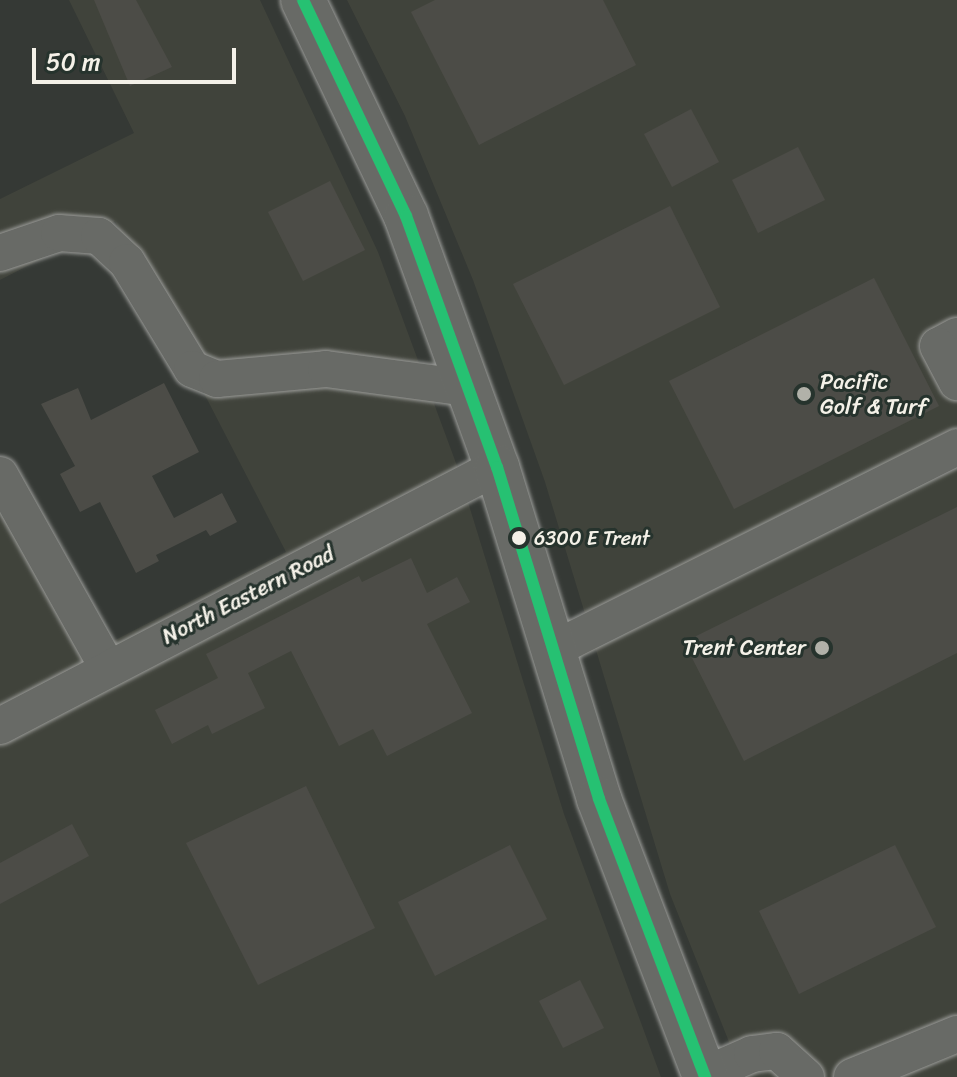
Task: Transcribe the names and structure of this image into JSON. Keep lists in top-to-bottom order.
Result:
{
  "streets": {
    "lane": ["North Eastern Road"]
  },
  "places": ["Pacific Golf & Turf", "6300 E Trent", "Trent Center"],
  "scale_bar": "50 m"
}
